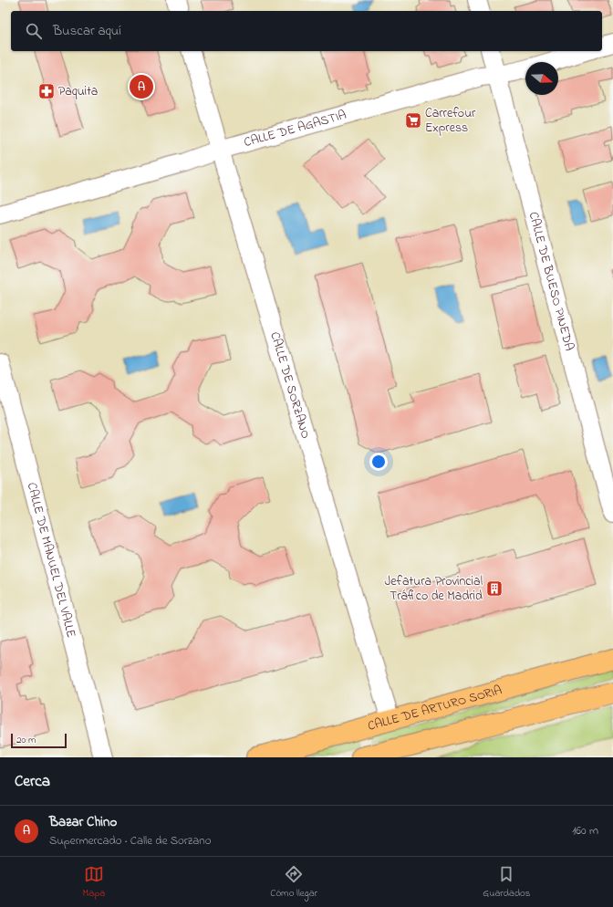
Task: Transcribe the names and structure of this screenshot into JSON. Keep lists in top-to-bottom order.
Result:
{
  "streets": {
    "main road": ["CALLE DE ARTURO SORIA"],
    "street": [
      "CALLE DE AGASTIA",
      "CALLE DE BUESO PINEDA",
      "CALLE DE SORZANO",
      "CALLE DE MANUEL DEL VALLE"
    ]
  },
  "crossings": [
    ["CALLE DE AGASTIA", "CALLE DE BUESO PINEDA"],
    ["CALLE DE AGASTIA", "CALLE DE SORZANO"],
    ["CALLE DE SORZANO", "CALLE DE ARTURO SORIA"]
  ],
  "places": {
    "pharmacy": ["Paquita"],
    "supermarket": ["Carrefour Express"],
    "building": ["Jefatura Provincial Tráfico de Madrid"]
  },
  "scale_bar": "20 m",
  "north": "right",
  "page": {
    "search": "Buscar aquí",
    "pins": "A",
    "scale": "20 m",
    "heading": "Cerca",
    "list": [
      {
        "mark": "A",
        "name": "Bazar Chino",
        "note": "Supermercado · Calle de Sorzano",
        "value": "160 m"
      }
    ],
    "nav": ["Mapa", "Cómo llegar", "Guardados"]
  }
}
